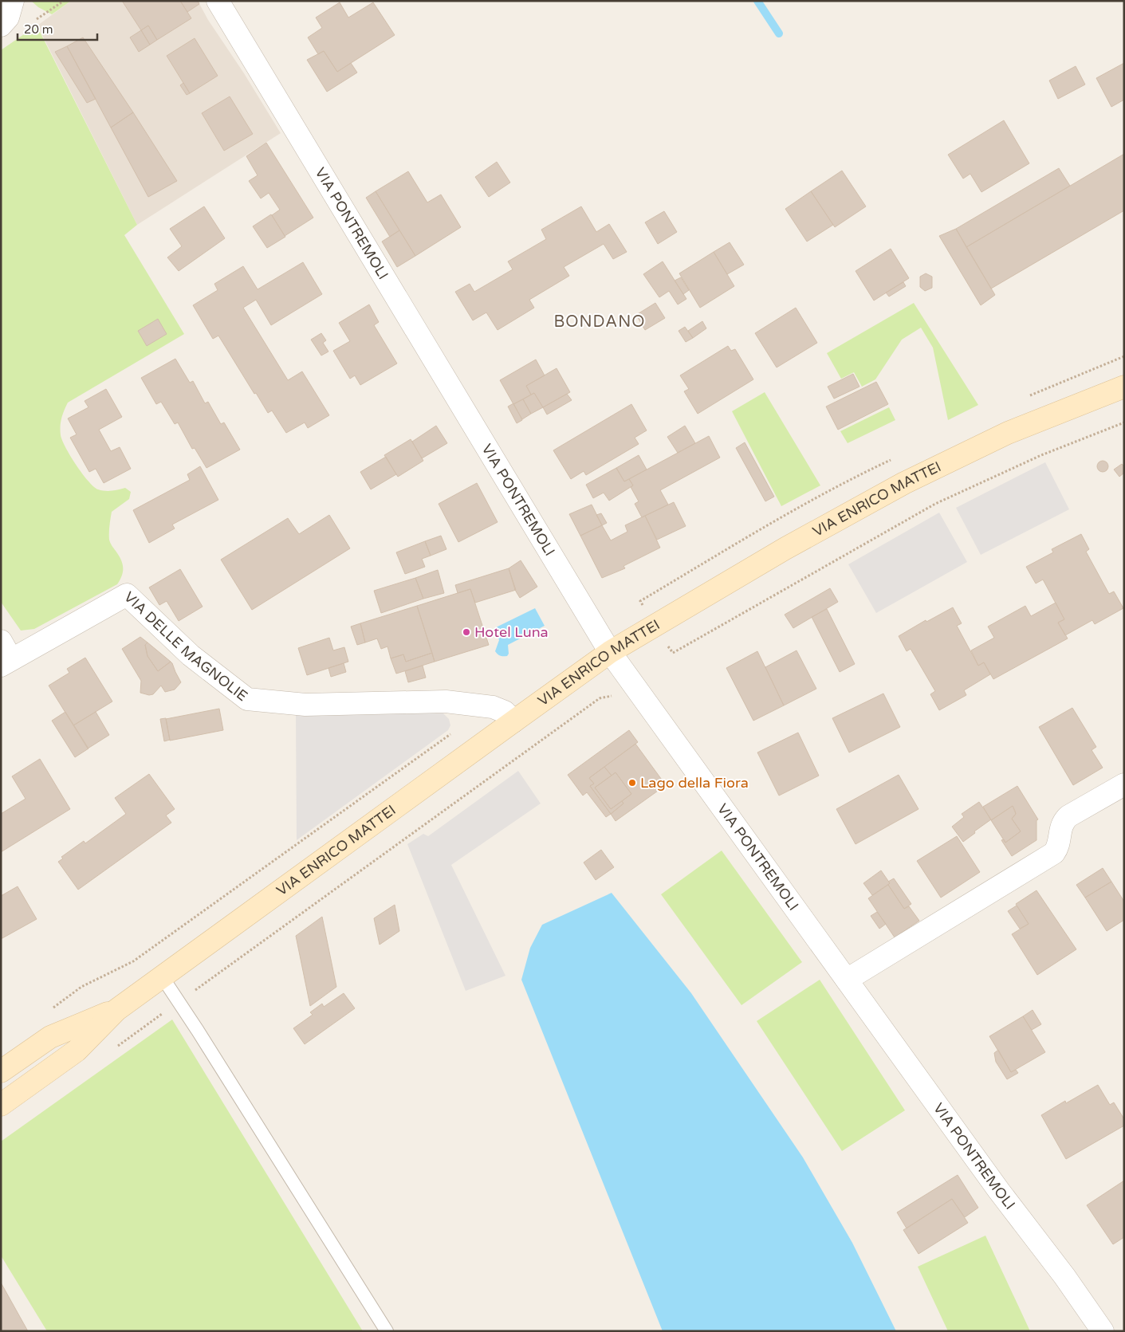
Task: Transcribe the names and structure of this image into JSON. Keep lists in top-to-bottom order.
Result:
{
  "streets": {
    "main road": ["VIA ENRICO MATTEI"],
    "street": ["VIA PONTREMOLI", "VIA DELLE MAGNOLIE"]
  },
  "crossings": [
    ["VIA PONTREMOLI", "VIA ENRICO MATTEI"],
    ["VIA ENRICO MATTEI", "VIA DELLE MAGNOLIE"]
  ],
  "districts": ["BONDANO"],
  "places": ["Hotel Luna", "Lago della Fiora"],
  "scale_bar": "20 m"
}
